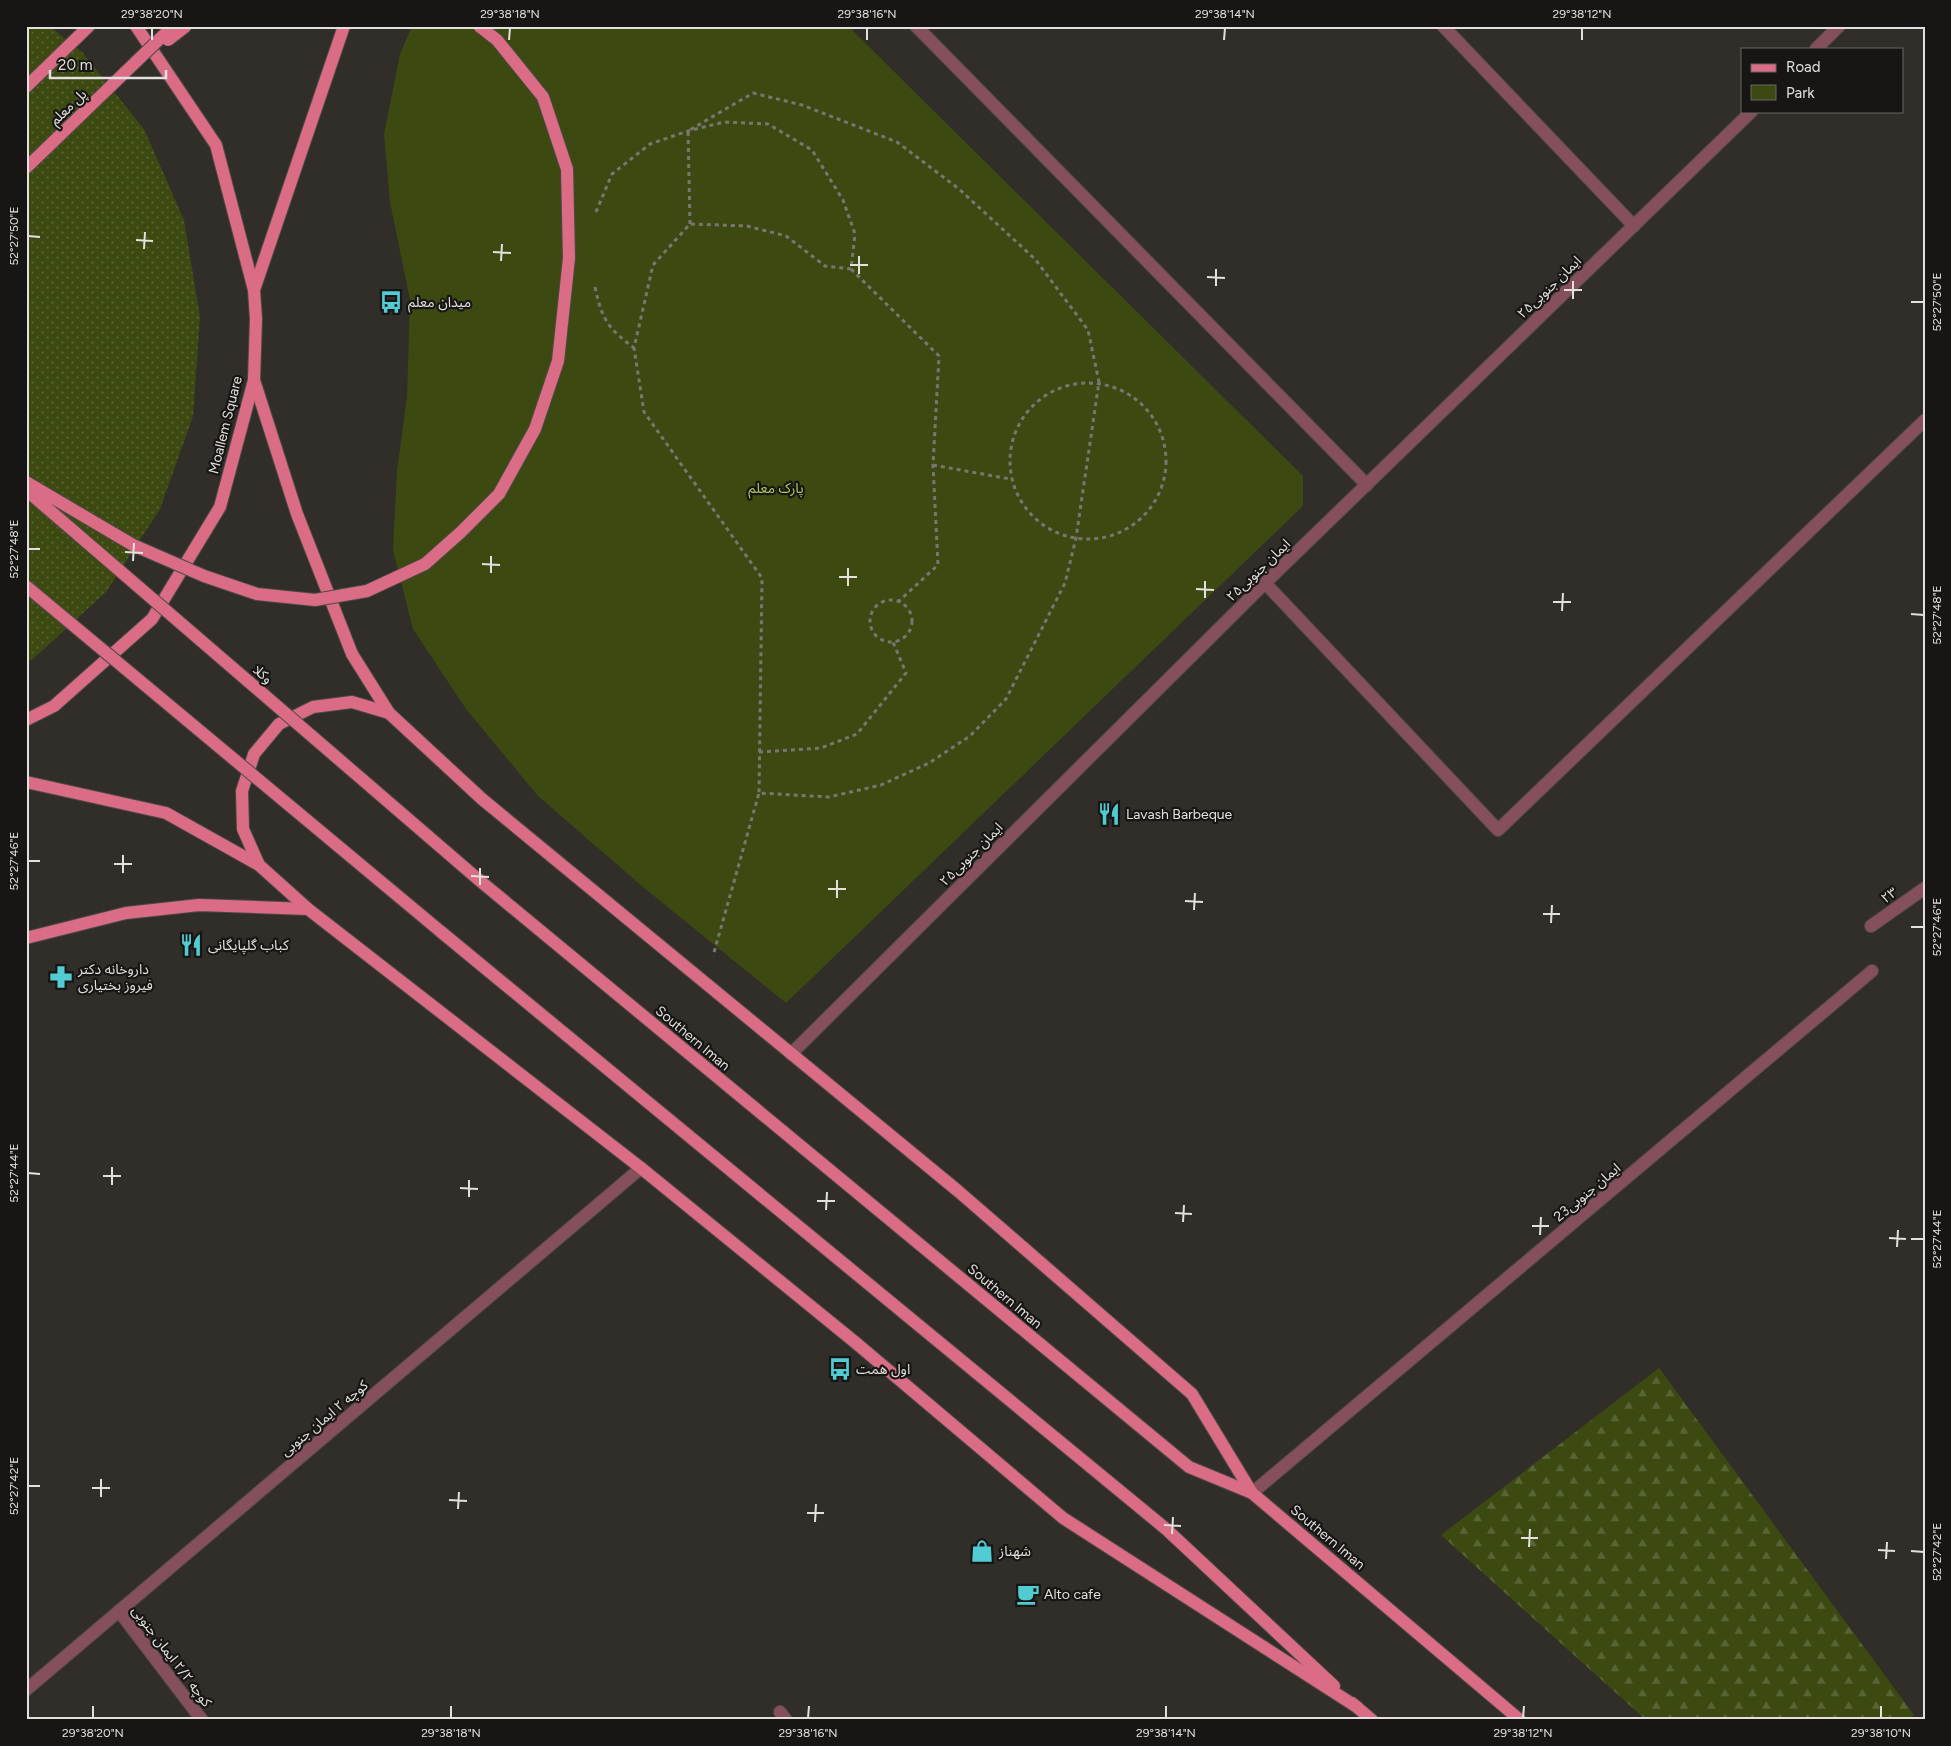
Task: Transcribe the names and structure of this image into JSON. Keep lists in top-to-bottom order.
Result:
{
  "streets": {
    "main road": [
      "پل معلم",
      "Moallem Square",
      "وکلا",
      "Southern Iman"
    ],
    "street": [
      "ایمان جنوبی۲۵",
      "۲۳",
      "23ایمان جنوبی",
      "کوچه ۲ ایمان جنوبی",
      "کوچه ۲/۲ ایمان جنوبی"
    ]
  },
  "crossings": [
    ["وکلا", "Southern Iman"],
    ["Southern Iman", "23ایمان جنوبی"],
    ["کوچه ۲ ایمان جنوبی", "کوچه ۲/۲ ایمان جنوبی"]
  ],
  "parks": ["پارک معلم"],
  "places": {
    "bus stop": ["میدان معلم", "اول همت"],
    "restaurant": ["Lavash Barbeque", "کباب گلپایگانی"],
    "pharmacy": ["داروخانه دکتر فیروز بختیاری"],
    "shop": ["شهناز"],
    "cafe": ["Alto cafe"]
  },
  "legend": ["Road", "Park"],
  "scale_bar": "20 m",
  "coordinates": [
    "29°38'20\"N",
    "29°38'18\"N",
    "29°38'16\"N",
    "29°38'14\"N",
    "29°38'12\"N",
    "52°27'50\"E",
    "52°27'48\"E",
    "52°27'46\"E",
    "52°27'44\"E",
    "52°27'42\"E",
    "29°38'10\"N"
  ]
}
